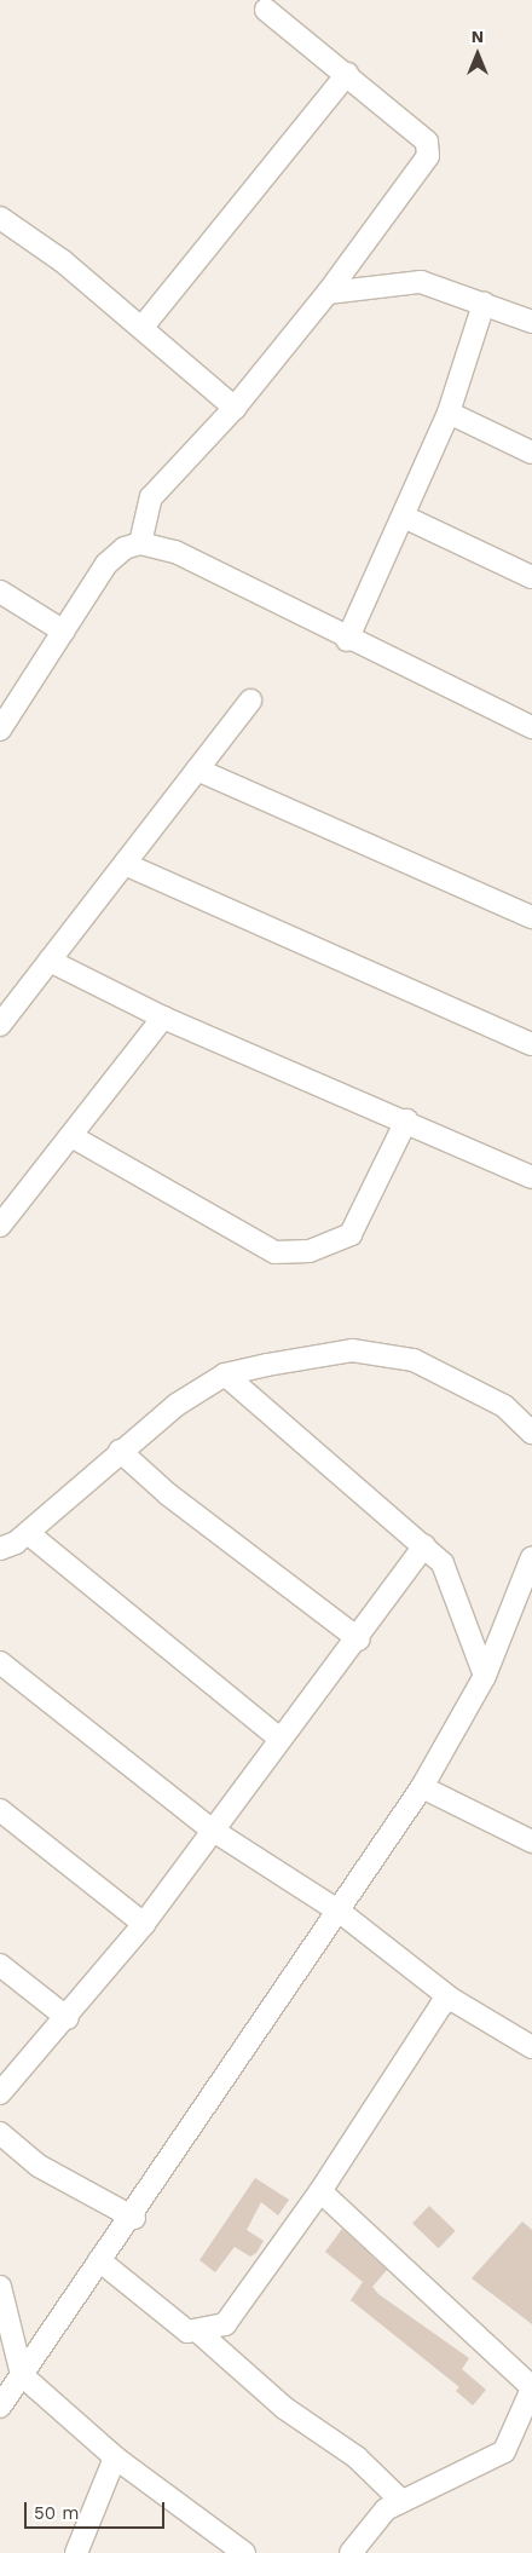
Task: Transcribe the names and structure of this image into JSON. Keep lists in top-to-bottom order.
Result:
{
  "scale_bar": "50 m",
  "north": "top"
}
